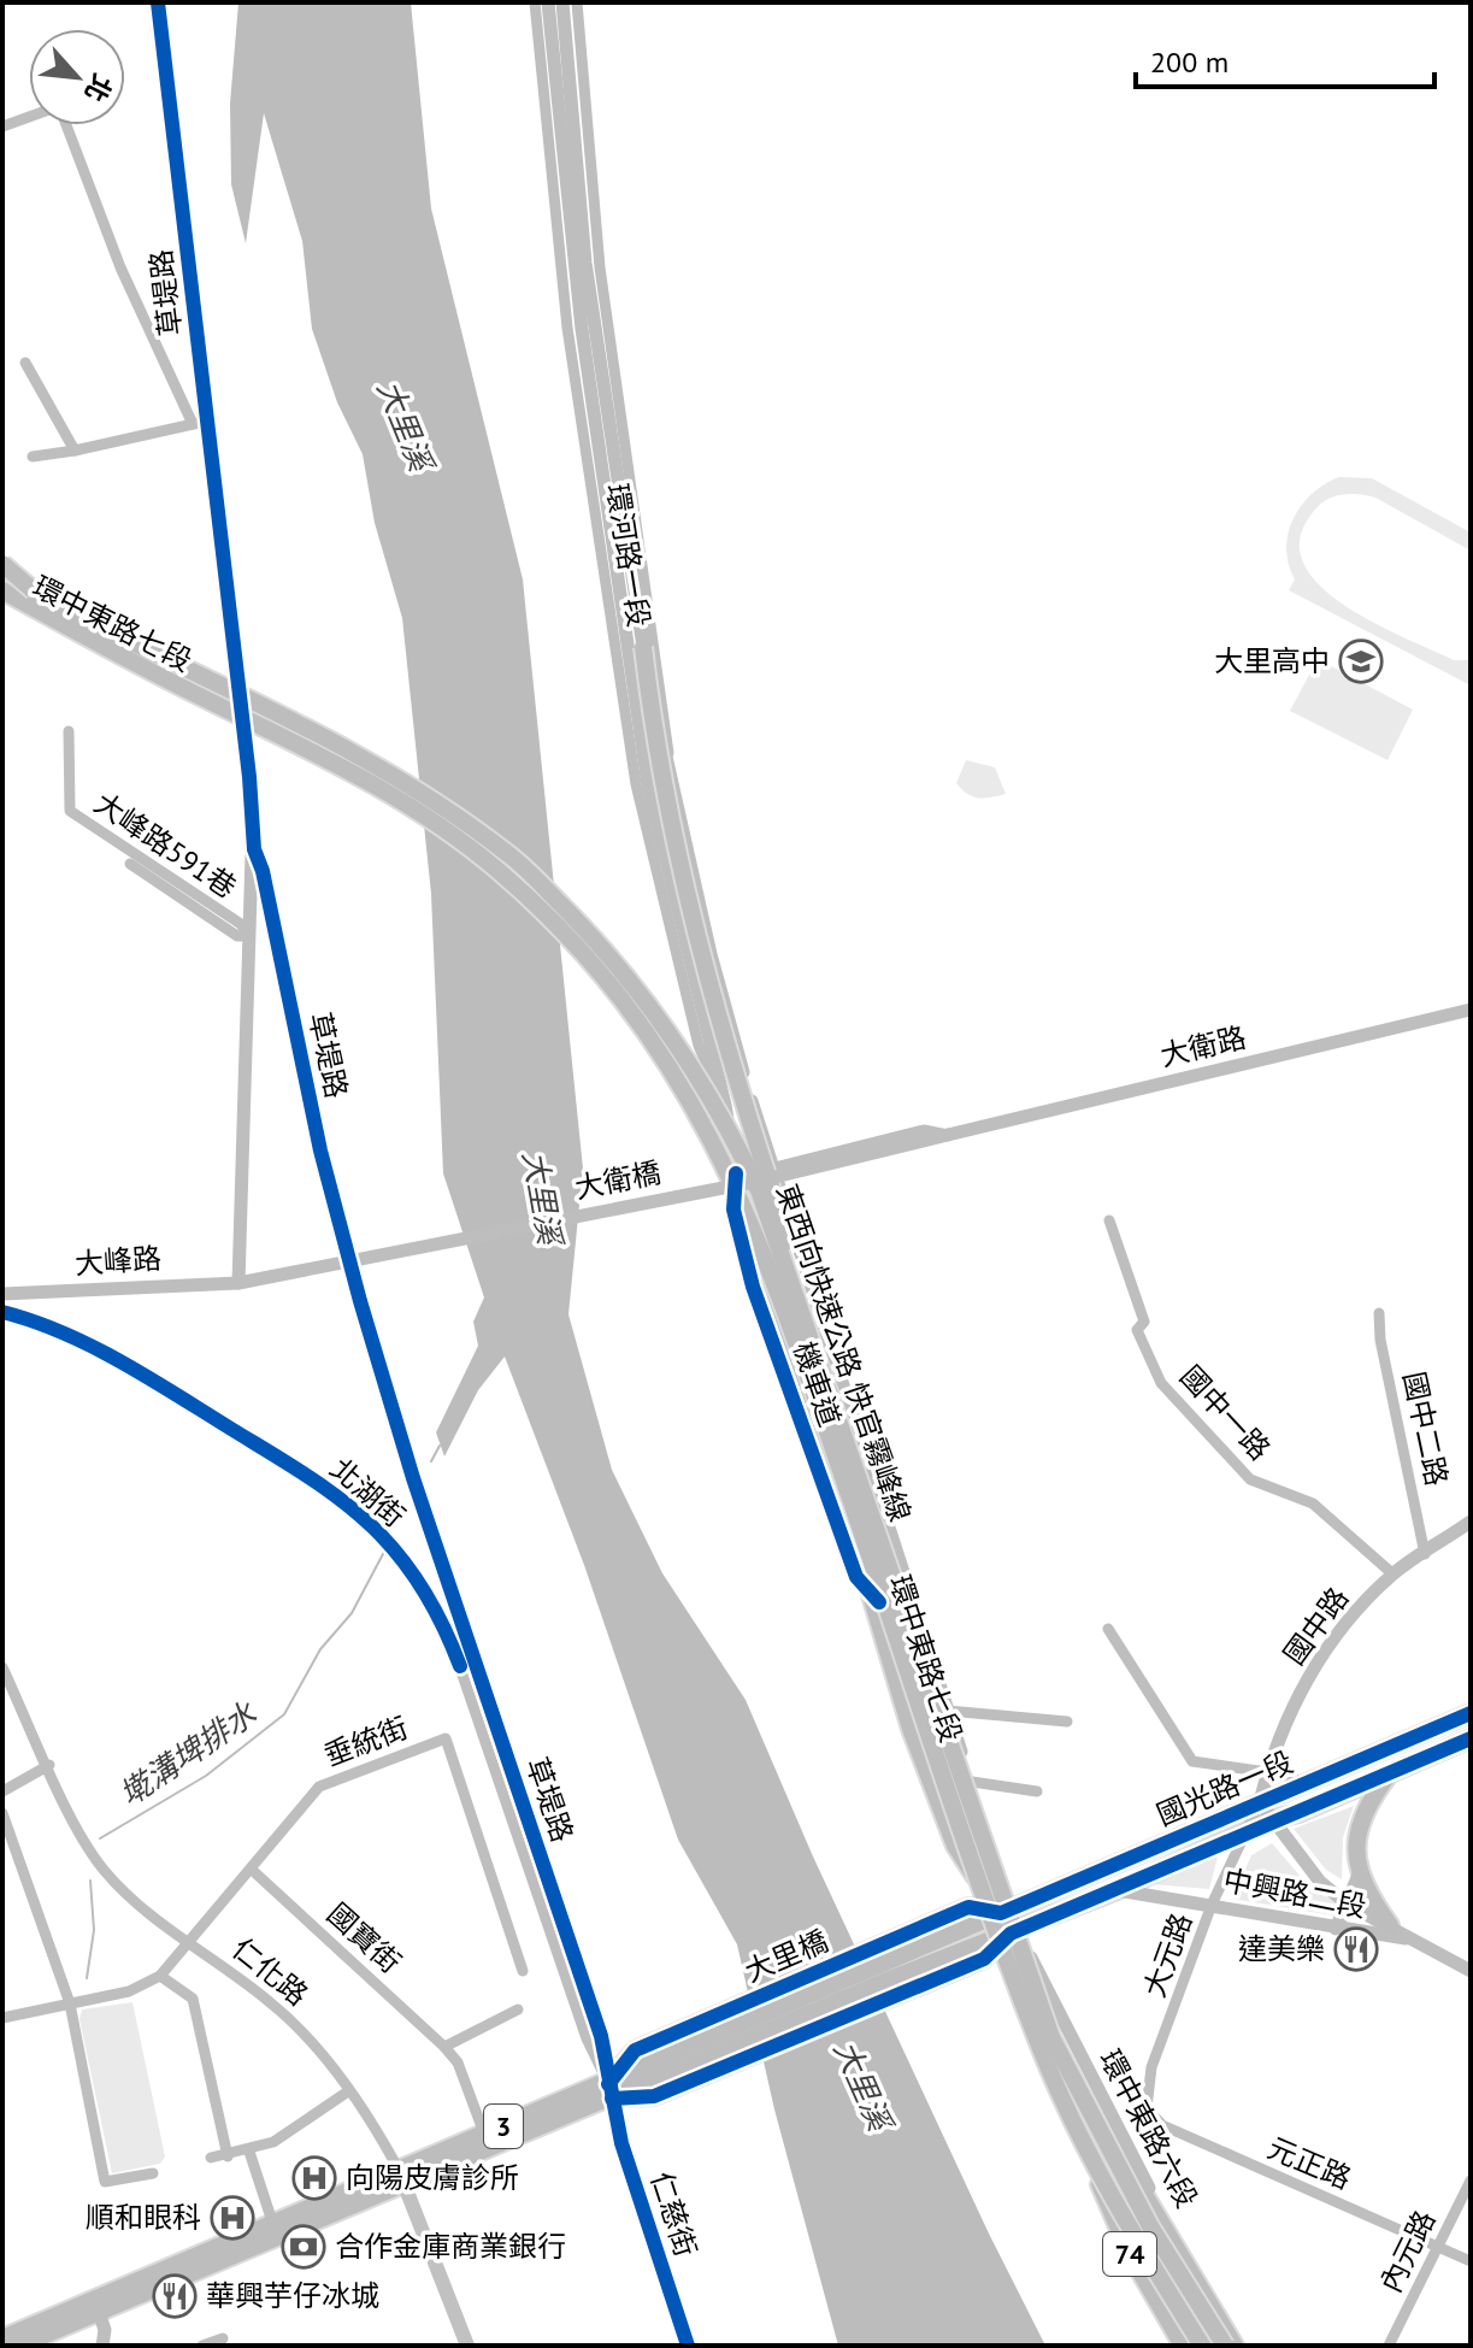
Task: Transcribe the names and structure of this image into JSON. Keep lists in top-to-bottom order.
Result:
{
  "streets": {
    "main road": [
      "東西向快速公路 快官霧峰線",
      "國光路一段",
      "大里橋",
      "仁化路",
      "3",
      "74"
    ],
    "street": [
      "草堤路",
      "環河路一段",
      "環中東路七段",
      "大峰路591巷",
      "大衛路",
      "大衛橋",
      "大峰路",
      "國中一路",
      "國中二路",
      "北湖街",
      "國中路",
      "垂統街",
      "中興路二段",
      "國寶街",
      "大元路",
      "環中東路六段",
      "元正路",
      "仁慈街",
      "內元路"
    ],
    "cycle path": ["機車道"]
  },
  "crossings": [
    ["草堤路", "環中東路七段"],
    ["草堤路", "大峰路591巷"],
    ["草堤路", "大衛橋"],
    ["草堤路", "大峰路"],
    ["草堤路", "北湖街"],
    ["草堤路", "國光路一段"],
    ["草堤路", "大里橋"],
    ["草堤路", "3"],
    ["草堤路", "仁慈街"],
    ["環河路一段", "環中東路七段"],
    ["環中東路七段", "國光路一段"],
    ["環中東路七段", "大里橋"],
    ["環中東路七段", "環中東路六段"],
    ["大衛路", "大衛橋"],
    ["大衛橋", "大峰路"],
    ["東西向快速公路 快官霧峰線", "74"],
    ["國中一路", "國中路"],
    ["國中二路", "國中路"],
    ["北湖街", "國光路一段"],
    ["北湖街", "大里橋"],
    ["北湖街", "3"],
    ["北湖街", "仁慈街"],
    ["國中路", "國光路一段"],
    ["國中路", "中興路二段"],
    ["國中路", "大元路"],
    ["垂統街", "國寶街"],
    ["垂統街", "仁化路"],
    ["國光路一段", "中興路二段"],
    ["國光路一段", "大元路"],
    ["國光路一段", "大里橋"],
    ["國光路一段", "3"],
    ["國光路一段", "環中東路六段"],
    ["國光路一段", "仁慈街"],
    ["中興路二段", "大元路"],
    ["國寶街", "3"],
    ["大元路", "元正路"],
    ["大里橋", "3"],
    ["大里橋", "仁慈街"],
    ["仁化路", "3"],
    ["3", "仁慈街"],
    ["元正路", "內元路"]
  ],
  "water": ["大里溪", "墘溝埤排水"],
  "places": {
    "school or university": ["大里高中"],
    "restaurant": ["達美樂", "華興芋仔冰城"],
    "hospital": ["向陽皮膚診所", "順和眼科"],
    "bank": ["合作金庫商業銀行"]
  },
  "scale_bar": "200 m",
  "north": "bottom right"
}
